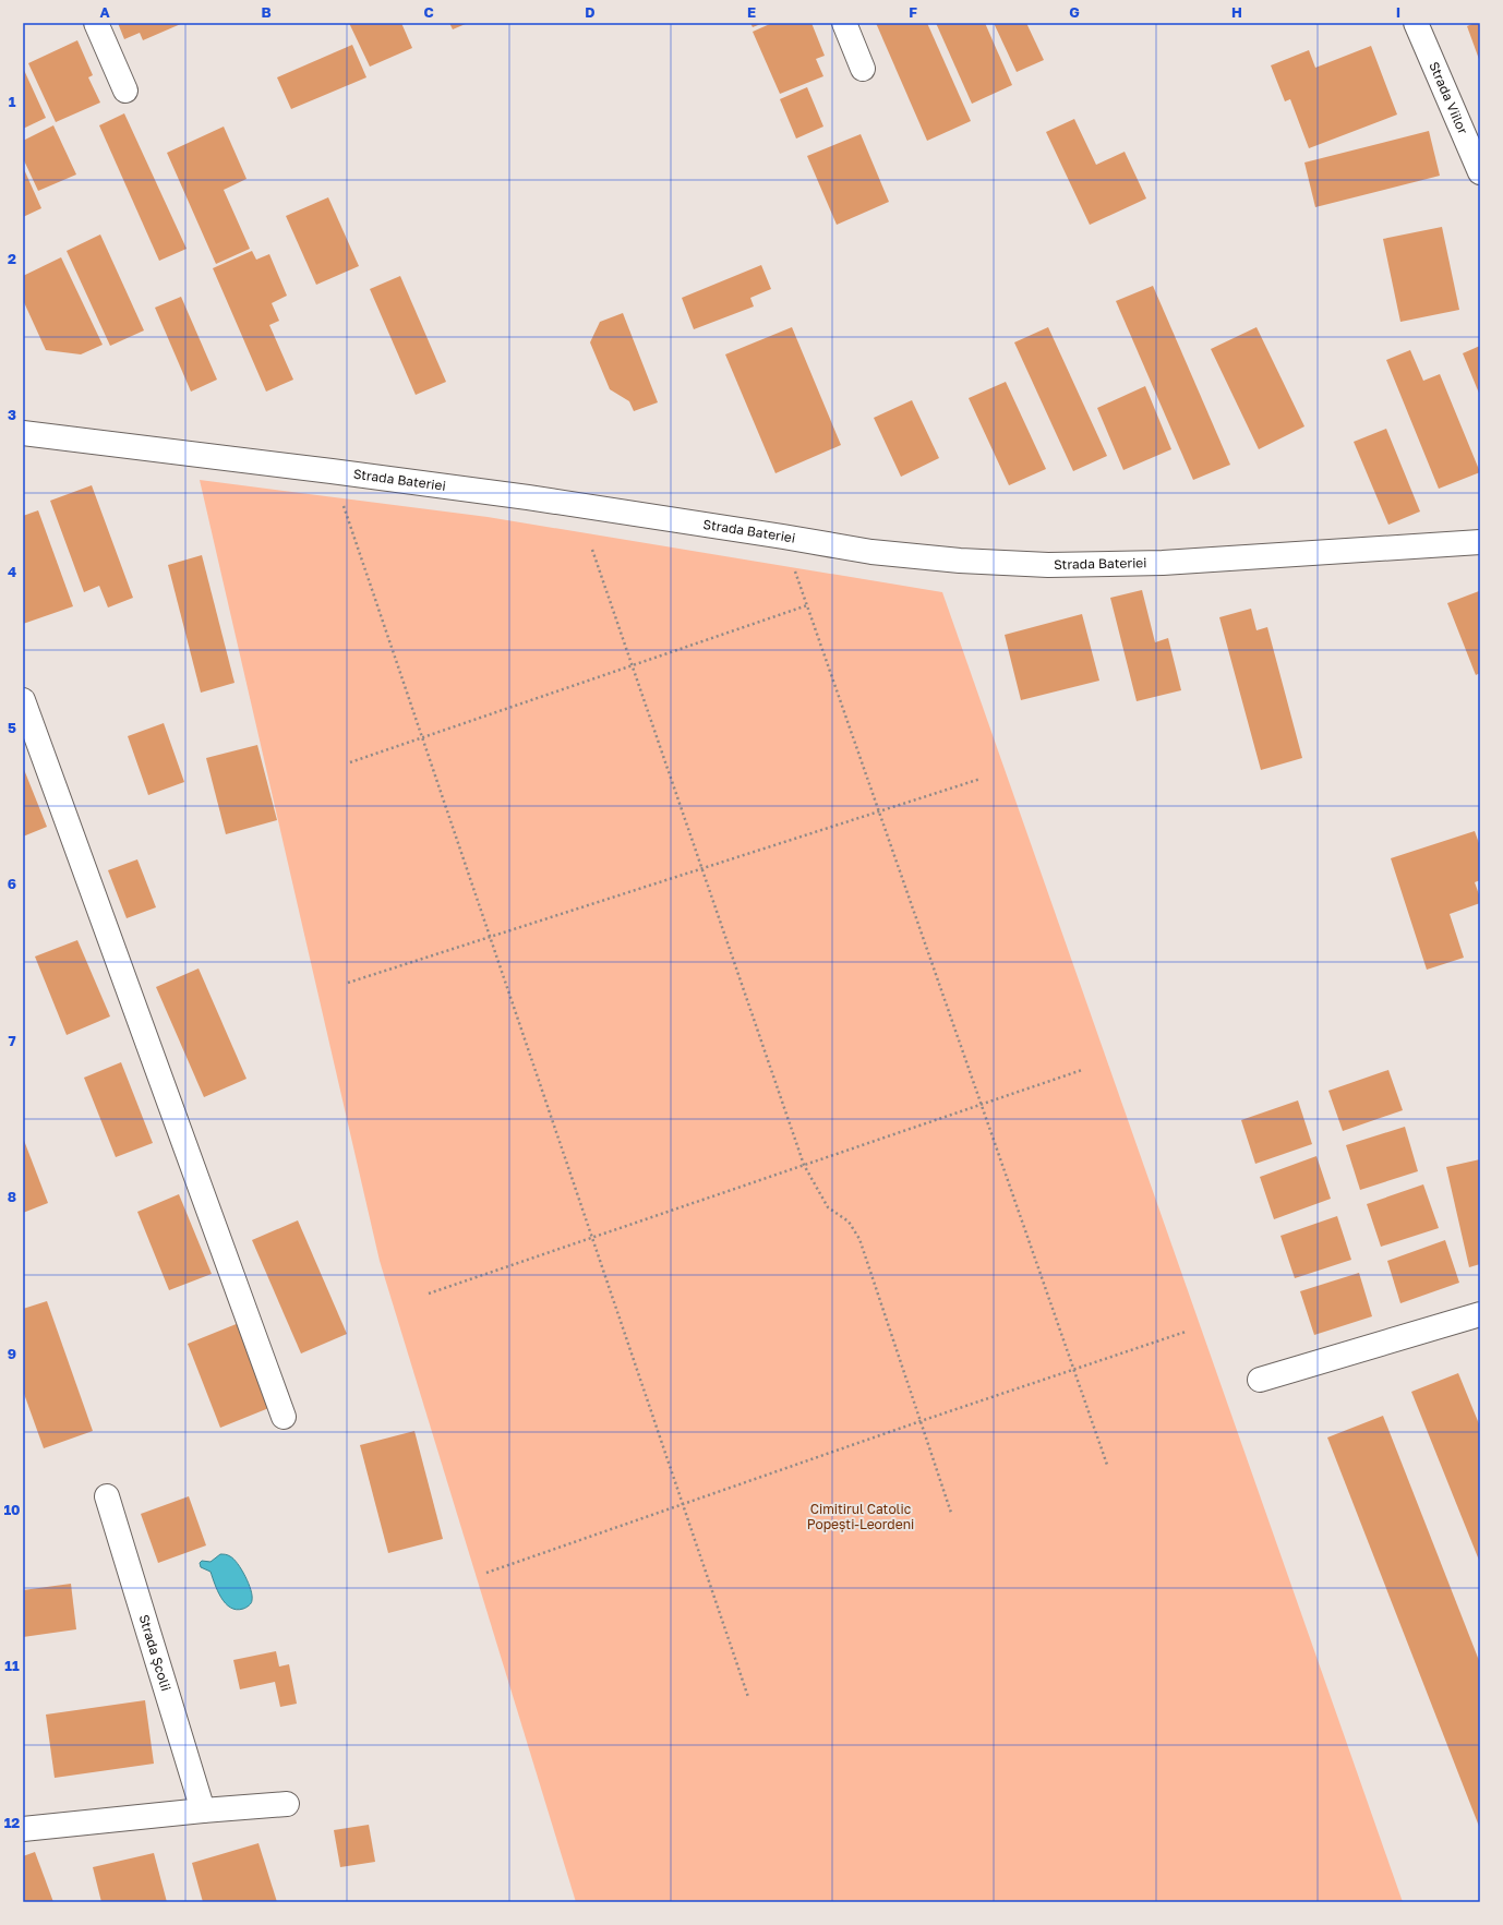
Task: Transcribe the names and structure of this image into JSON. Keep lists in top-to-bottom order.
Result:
{
  "streets": {
    "street": ["Strada Viilor", "Strada Bateriei", "Strada Școlii"]
  },
  "parks": ["Cimitirul Catolic Popești-Leordeni"],
  "grid": {
    "columns": [
      "A",
      "B",
      "C",
      "D",
      "E",
      "F",
      "G",
      "H",
      "I"
    ],
    "rows": [
      "1",
      "2",
      "3",
      "4",
      "5",
      "6",
      "7",
      "8",
      "9",
      "10",
      "11",
      "12"
    ]
  }
}
